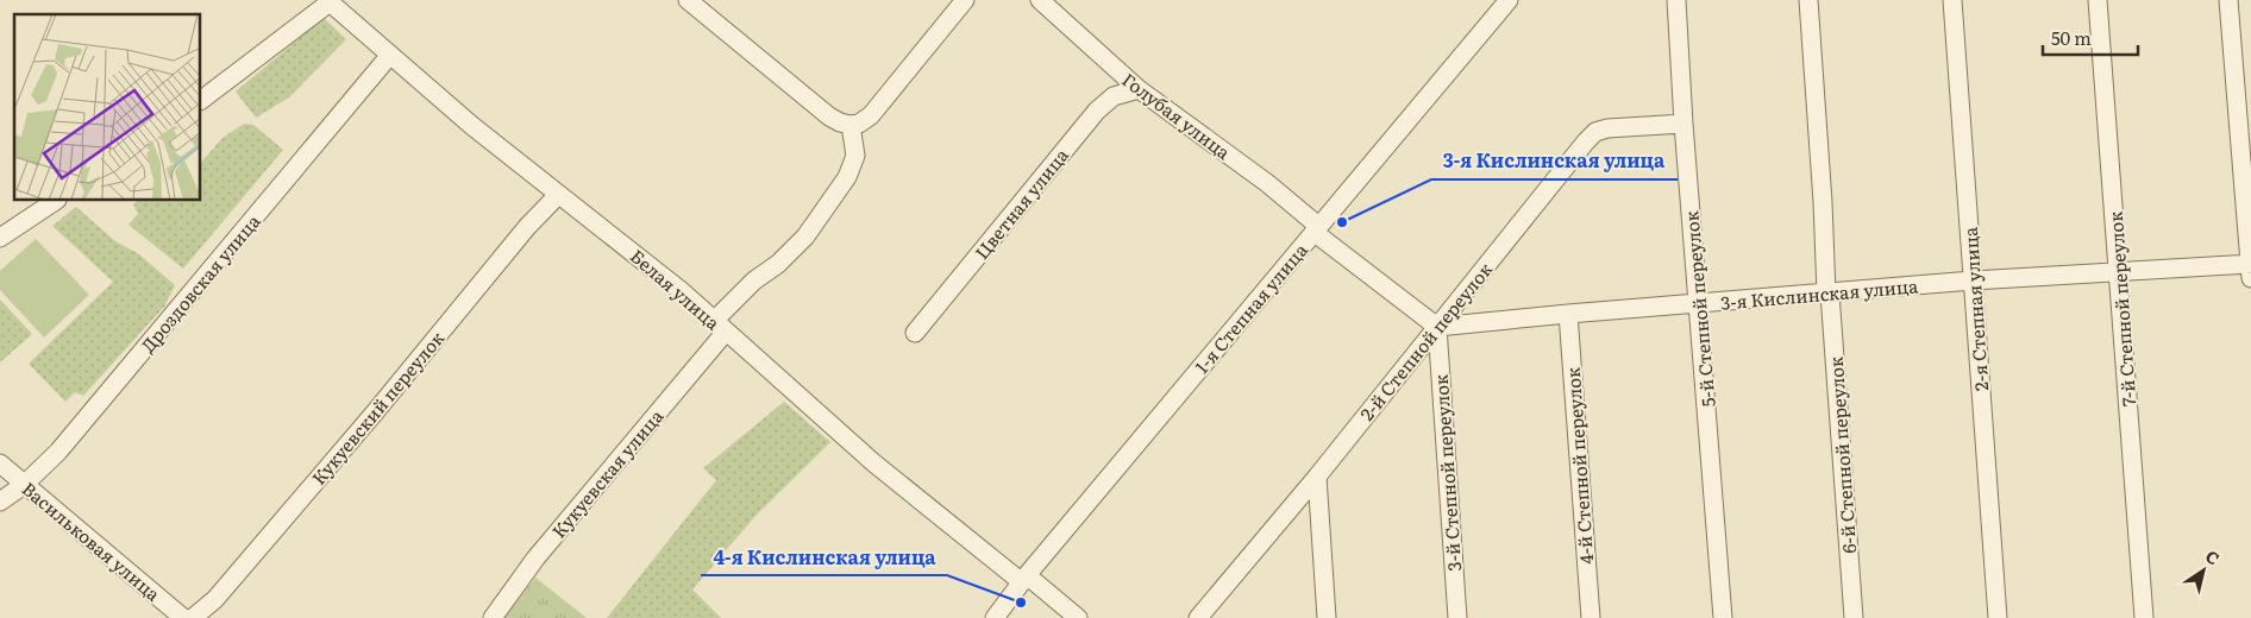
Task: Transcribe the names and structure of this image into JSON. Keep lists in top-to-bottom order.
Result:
{
  "streets": {
    "street": [
      "Голубая улица",
      "Цветная улица",
      "Дроздовская улица",
      "Белая улица",
      "3-я Кислинская улица",
      "1-я Степная улица",
      "5-й Степной переулок",
      "2-я Степная улица",
      "7-й Степной переулок",
      "2-й Степной переулок",
      "Кукуевский переулок",
      "6-й Степной переулок",
      "4-й Степной переулок",
      "Кукуевская улица",
      "3-й Степной переулок",
      "Васильковая улица"
    ]
  },
  "crossings": [
    ["Голубая улица", "Цветная улица"],
    ["Голубая улица", "1-я Степная улица"],
    ["Дроздовская улица", "Белая улица"],
    ["Дроздовская улица", "Васильковая улица"],
    ["Белая улица", "1-я Степная улица"],
    ["Белая улица", "Кукуевский переулок"],
    ["Белая улица", "Кукуевская улица"],
    ["3-я Кислинская улица", "5-й Степной переулок"],
    ["3-я Кислинская улица", "2-я Степная улица"],
    ["3-я Кислинская улица", "7-й Степной переулок"],
    ["3-я Кислинская улица", "2-й Степной переулок"],
    ["3-я Кислинская улица", "6-й Степной переулок"],
    ["3-я Кислинская улица", "4-й Степной переулок"],
    ["3-я Кислинская улица", "3-й Степной переулок"],
    ["5-й Степной переулок", "2-й Степной переулок"],
    ["2-й Степной переулок", "3-й Степной переулок"]
  ],
  "places": ["3-я Кислинская улица", "4-я Кислинская улица"],
  "scale_bar": "50 m",
  "north": "top right"
}
